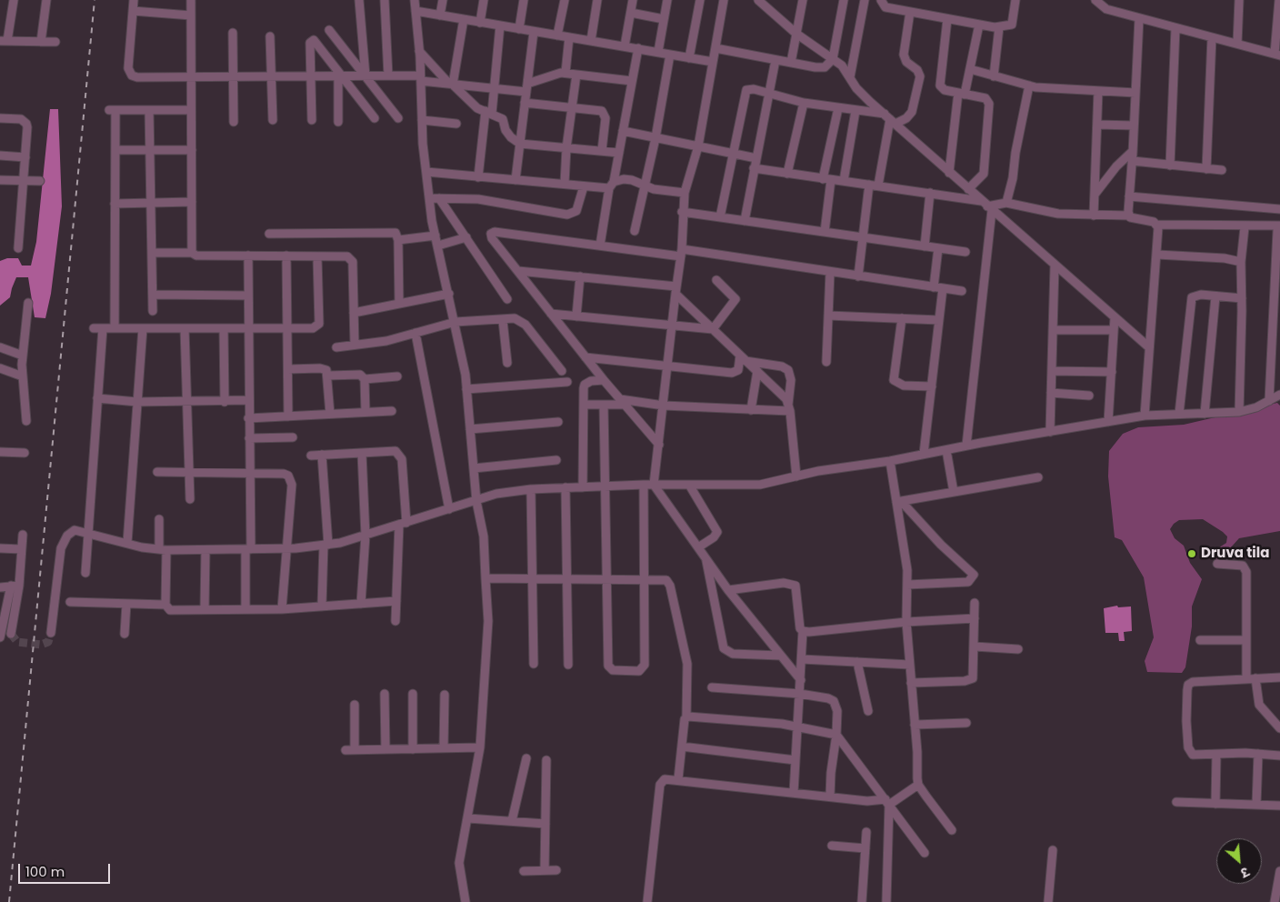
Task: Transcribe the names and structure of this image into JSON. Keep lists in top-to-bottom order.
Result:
{
  "places": ["Druva tila"],
  "scale_bar": "100 m",
  "north": "bottom right"
}
